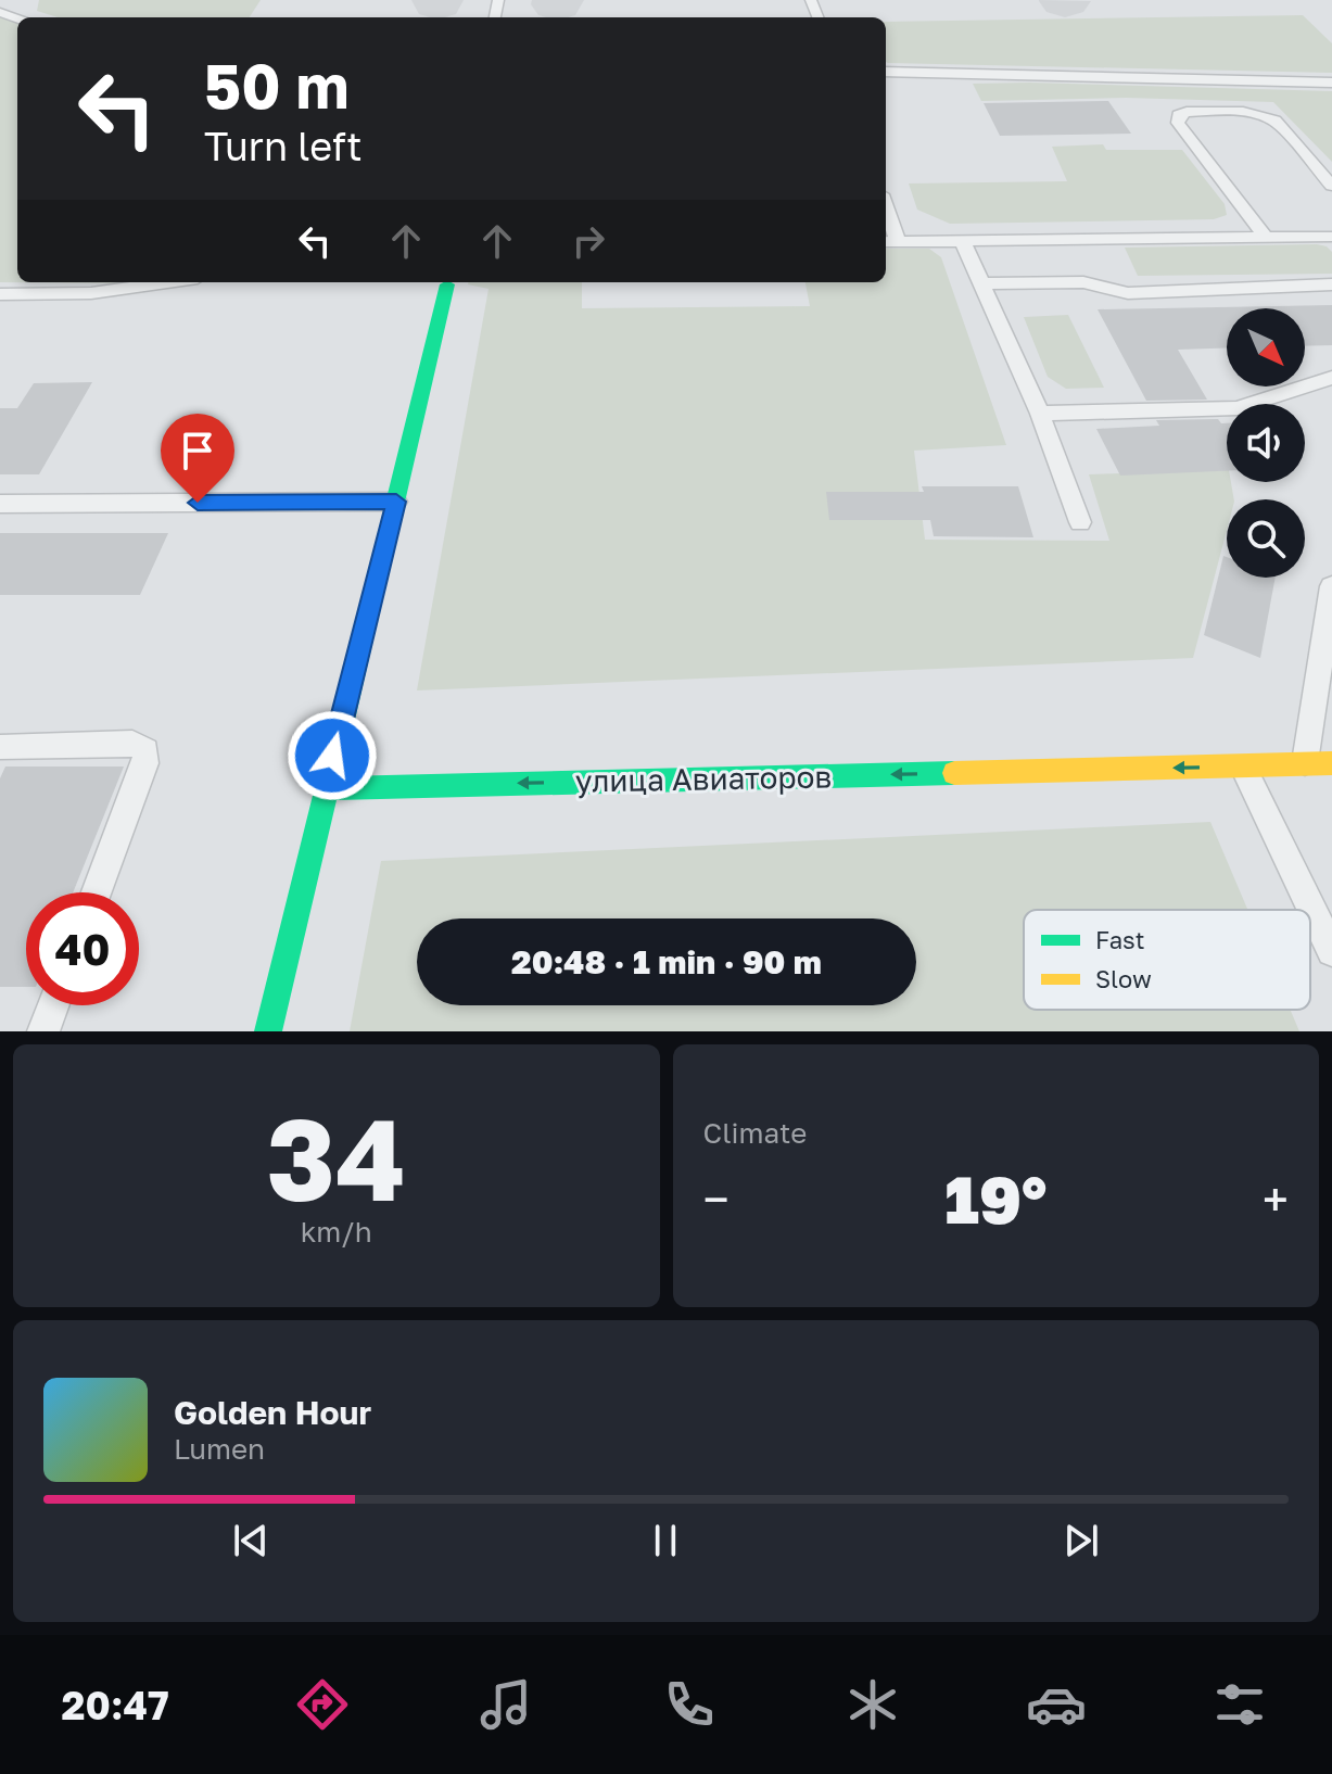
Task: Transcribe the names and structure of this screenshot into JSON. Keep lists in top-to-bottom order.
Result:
{
  "streets": {
    "main road": ["улица Авиаторов"]
  },
  "one_way": ["улица Авиаторов"],
  "legend": ["Fast", "Slow"],
  "north": "bottom right",
  "page": {
    "turn": ["50 m", "Turn left"],
    "limit": "40",
    "trip": "20:48 · 1 min · 90 m",
    "tile": [
      ["34", "km/h"],
      "Climate"
    ],
    "heat": ["−", "19°", "+"],
    "song": ["Golden Hour", "Lumen"],
    "tabs": "20:47"
  }
}
